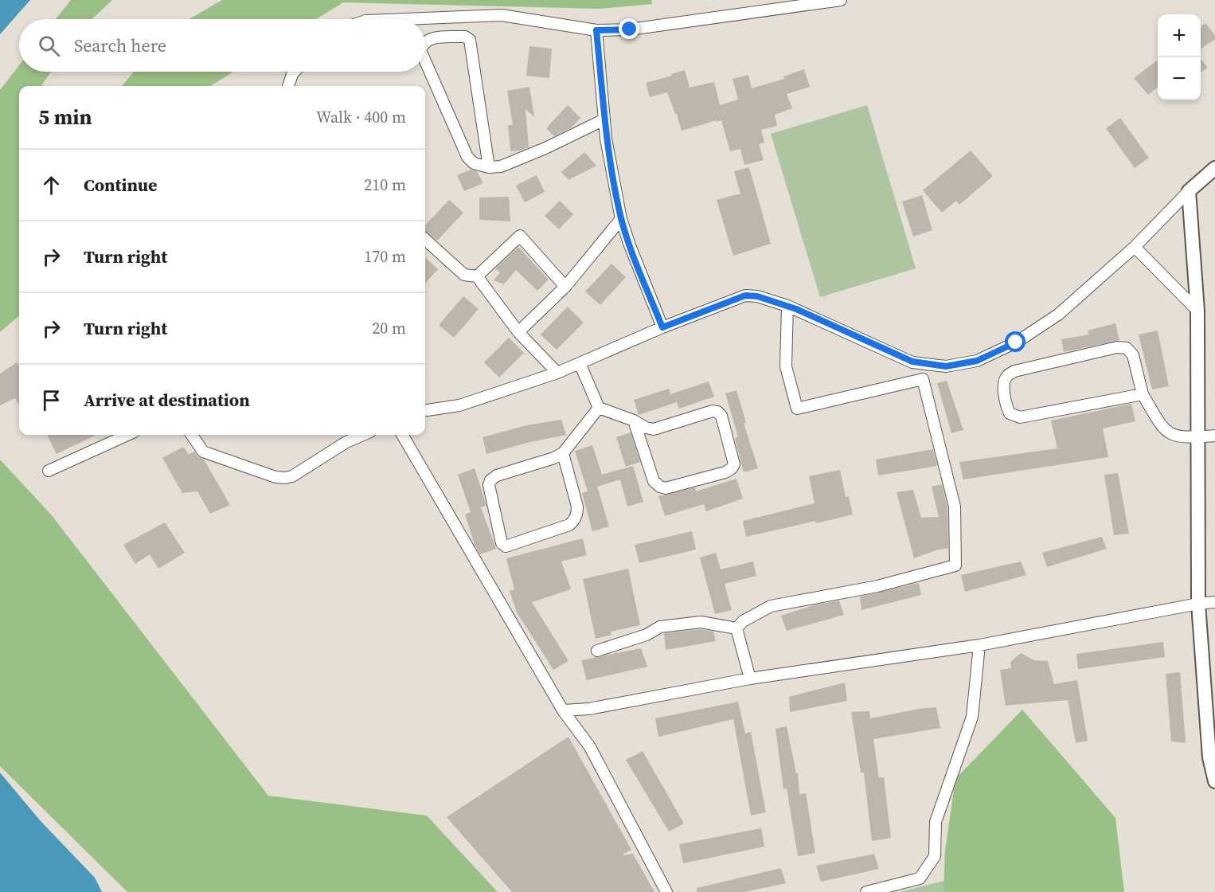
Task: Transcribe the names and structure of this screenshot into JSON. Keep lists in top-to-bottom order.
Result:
{
  "page": {
    "map_buttons": ["+", "−"],
    "search": "Search here",
    "heading": ["5 min", "Walk · 400 m"],
    "list": [
      ["Continue", "210 m"],
      ["Turn right", "170 m"],
      ["Turn right", "20 m"],
      "Arrive at destination"
    ]
  }
}
